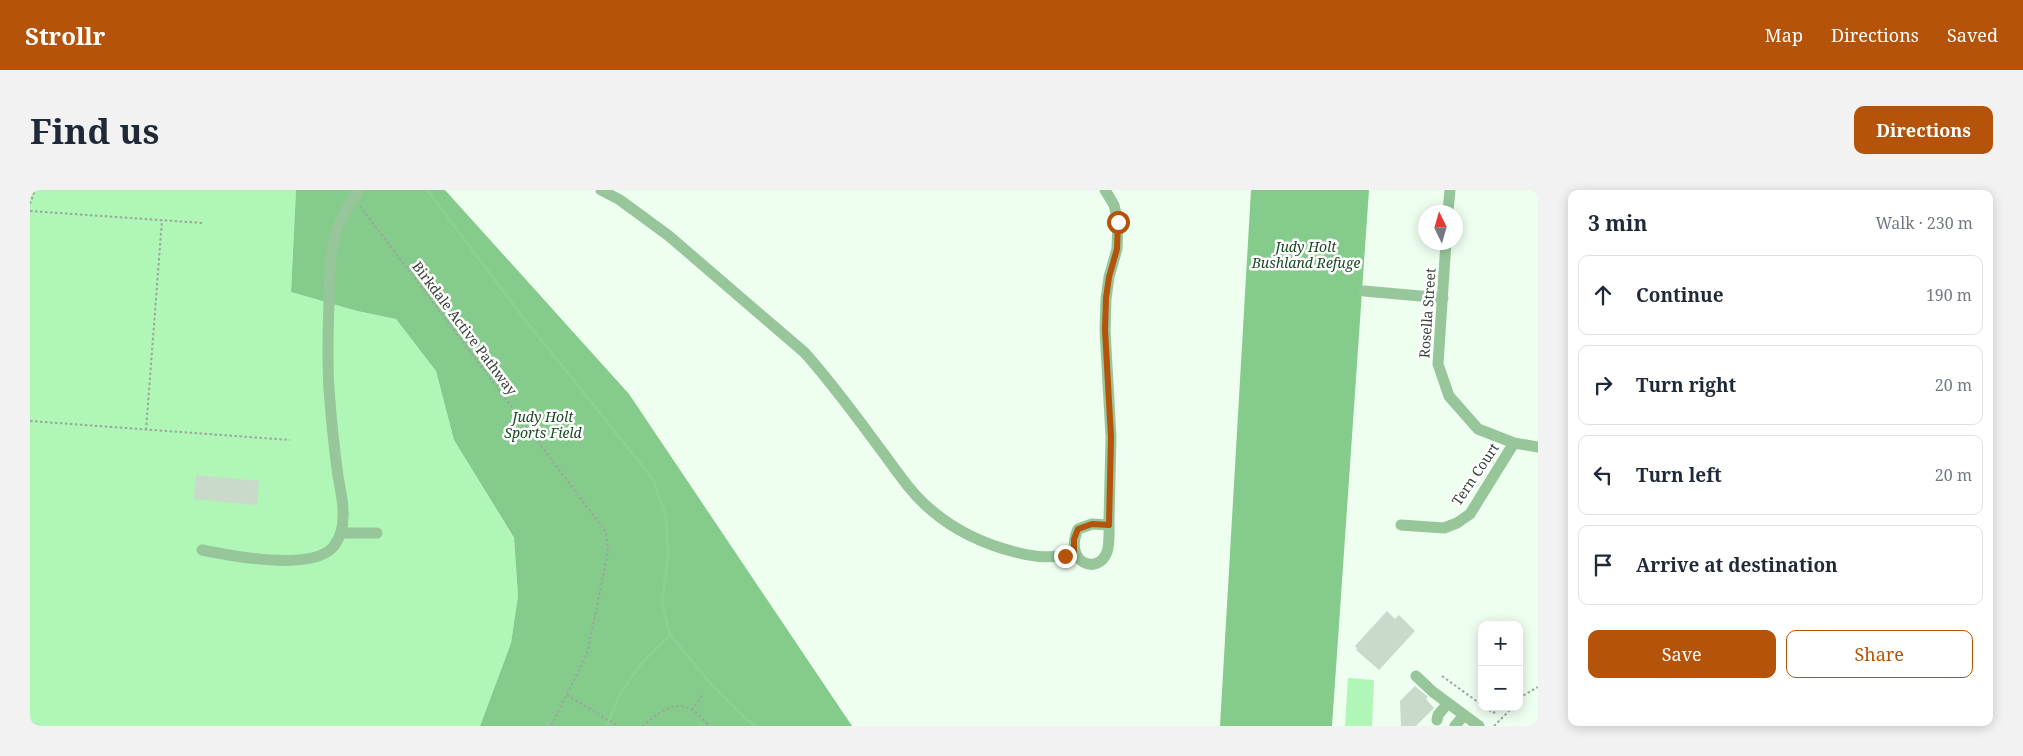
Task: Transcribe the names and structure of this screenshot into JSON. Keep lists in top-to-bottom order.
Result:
{
  "streets": {
    "street": ["Rosella Street", "Tern Court"],
    "path": ["Birkdale Active Pathway"]
  },
  "crossings": [
    ["Rosella Street", "Tern Court"]
  ],
  "parks": ["Judy Holt Bushland Refuge", "Judy Holt Sports Field"],
  "north": "top",
  "page": {
    "header": "Strollr",
    "nav": ["Map", "Directions", "Saved"],
    "buttons": [
      "Directions",
      ["Save", "Share"]
    ],
    "title": "Find us",
    "heading": ["3 min", "Walk · 230 m"],
    "list": [
      ["Continue", "190 m"],
      ["Turn right", "20 m"],
      ["Turn left", "20 m"],
      "Arrive at destination"
    ],
    "map_buttons": ["+", "−"]
  }
}
